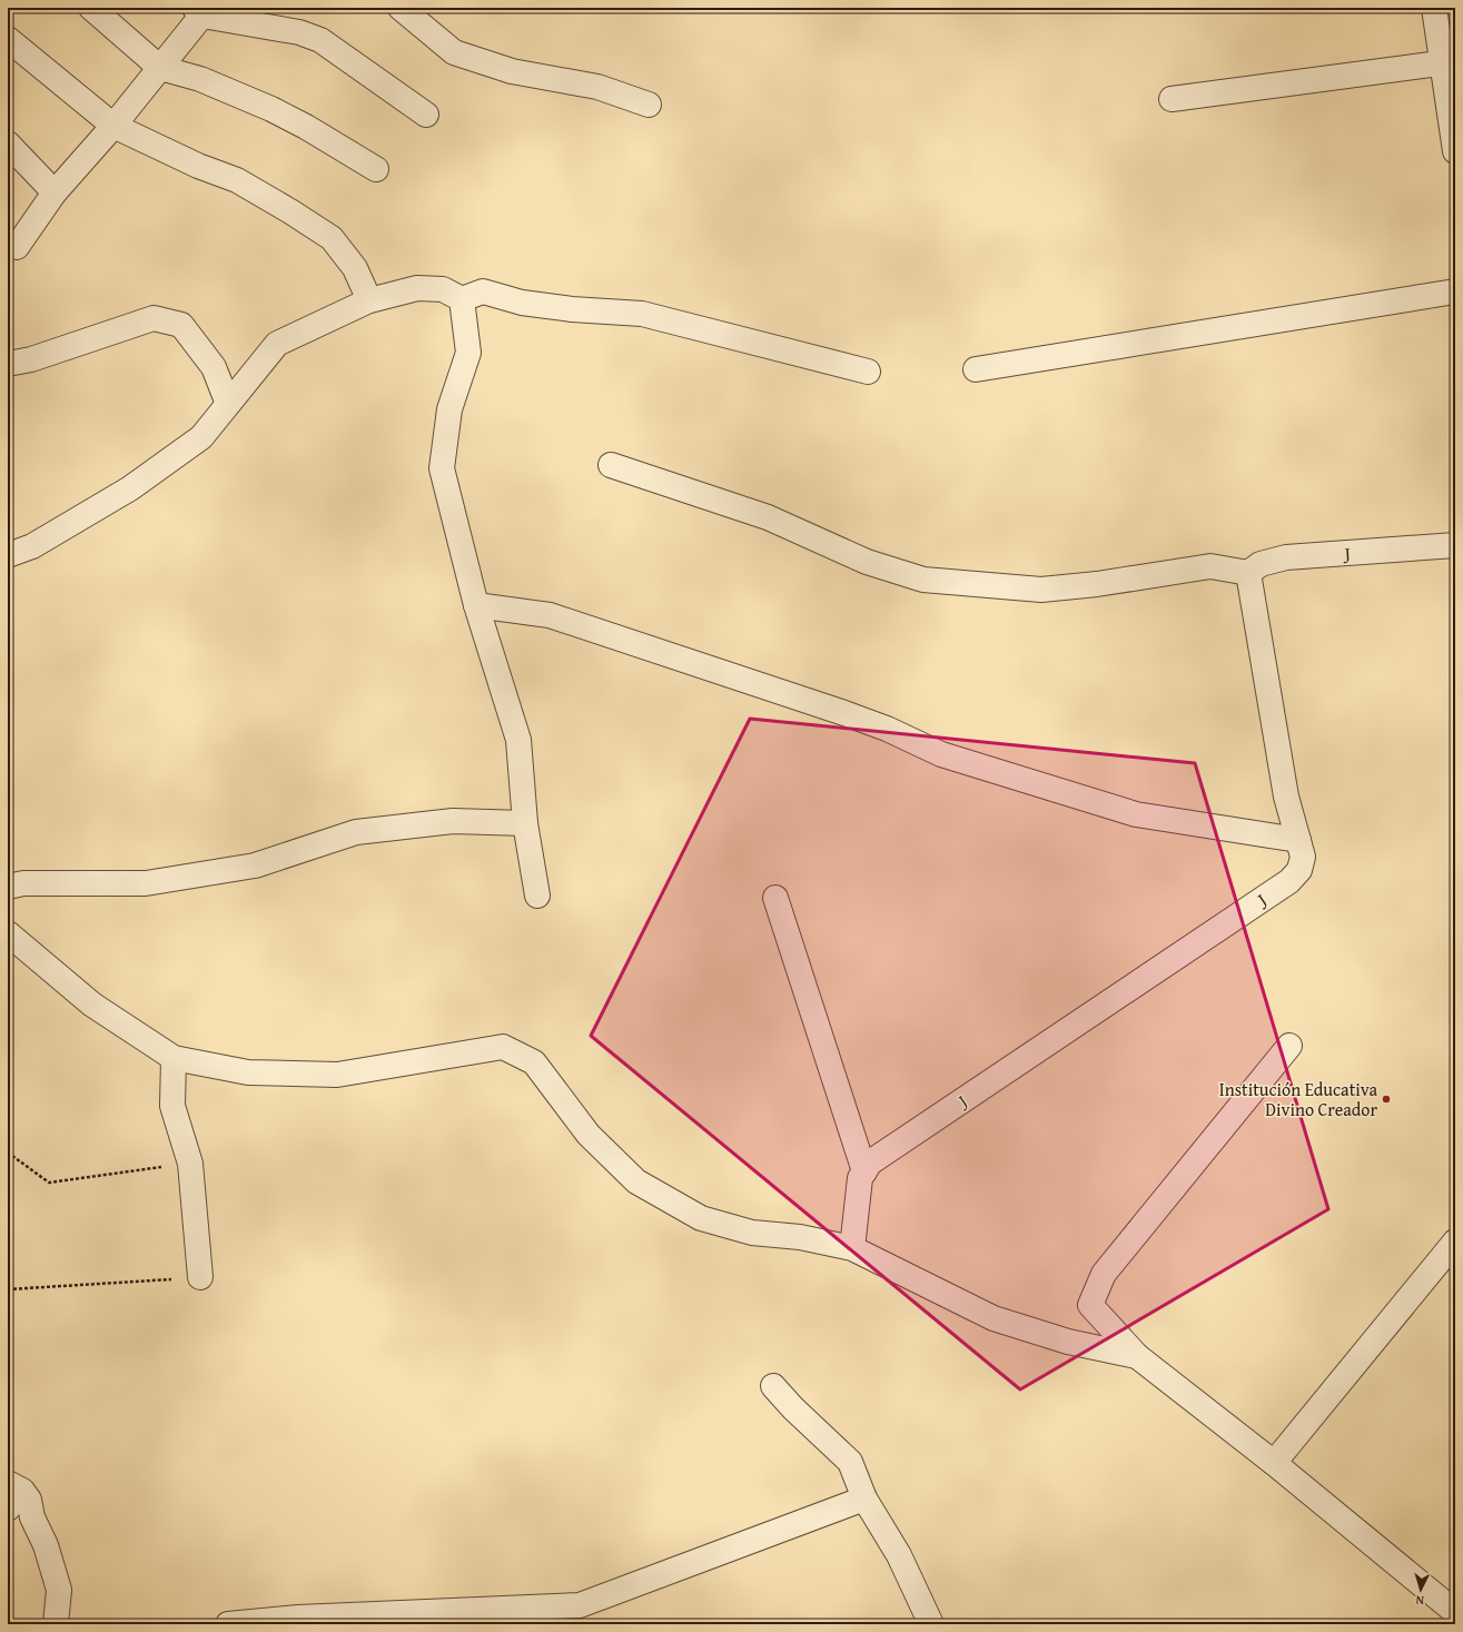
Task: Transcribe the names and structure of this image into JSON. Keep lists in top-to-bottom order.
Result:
{
  "streets": {
    "street": ["J"]
  },
  "places": ["Institución Educativa Divino Creador"],
  "north": "bottom"
}
